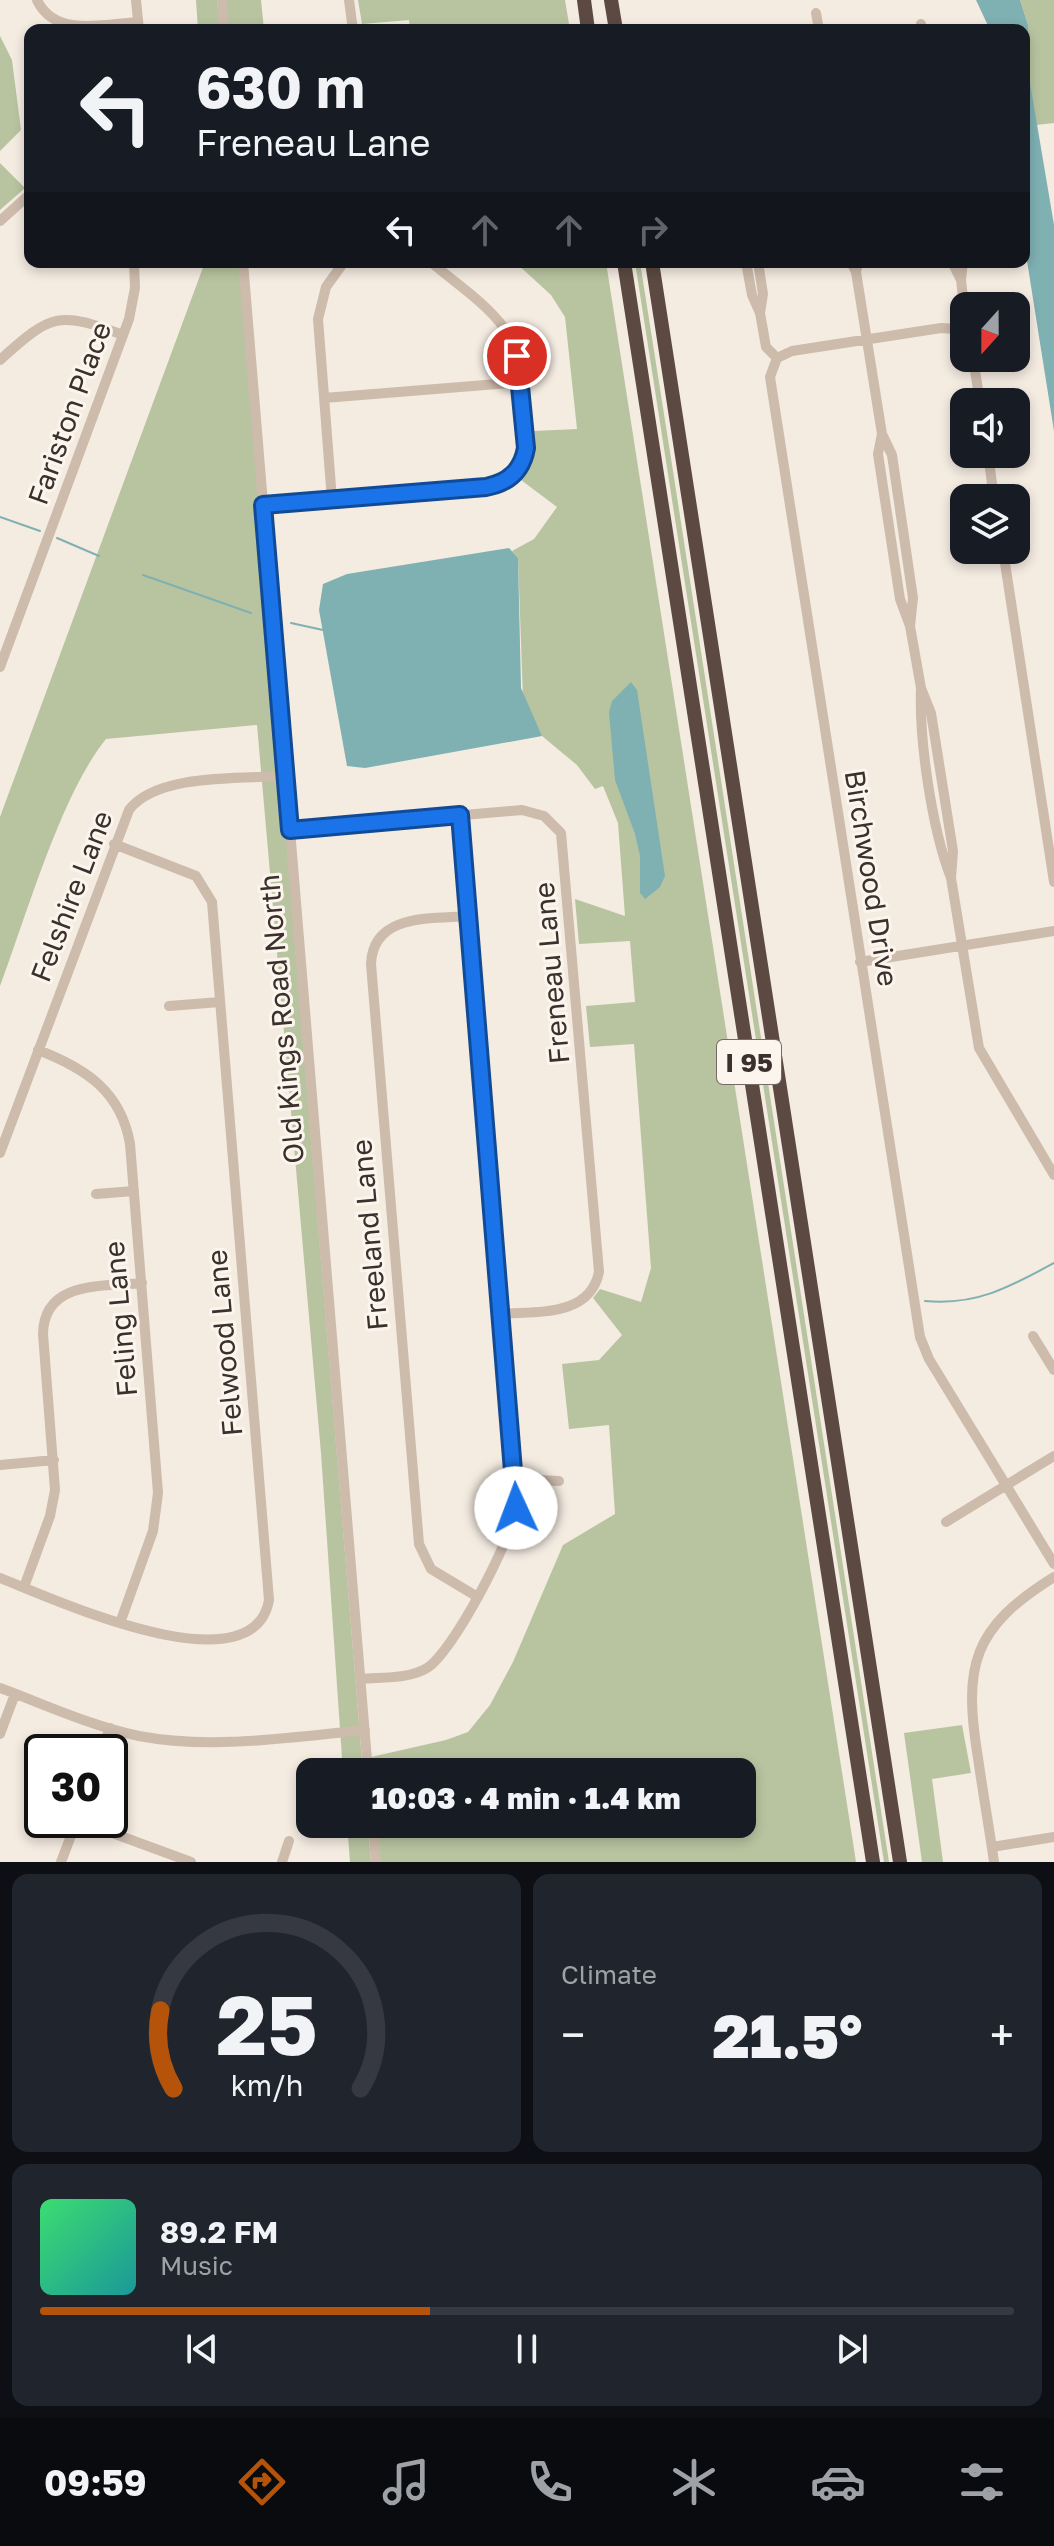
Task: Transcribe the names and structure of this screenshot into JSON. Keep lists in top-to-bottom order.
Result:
{
  "streets": {
    "highway": ["I 95"],
    "street": [
      "Fariston Place",
      "Birchwood Drive",
      "Felshire Lane",
      "Freneau Lane",
      "Old Kings Road North",
      "Freeland Lane",
      "Feling Lane",
      "Felwood Lane"
    ]
  },
  "crossings": [
    ["Felshire Lane", "Old Kings Road North"],
    ["Felshire Lane", "Feling Lane"],
    ["Felshire Lane", "Felwood Lane"],
    ["Freneau Lane", "Old Kings Road North"],
    ["Feling Lane", "Felwood Lane"]
  ],
  "north": "bottom",
  "page": {
    "turn": ["630 m", "Freneau Lane"],
    "limit": "30",
    "trip": "10:03 · 4 min · 1.4 km",
    "tile": "Climate",
    "heat": ["−", "21.5°", "+"],
    "song": ["89.2 FM", "Music"],
    "tabs": "09:59",
    "gauge": ["25", "km/h"]
  }
}
